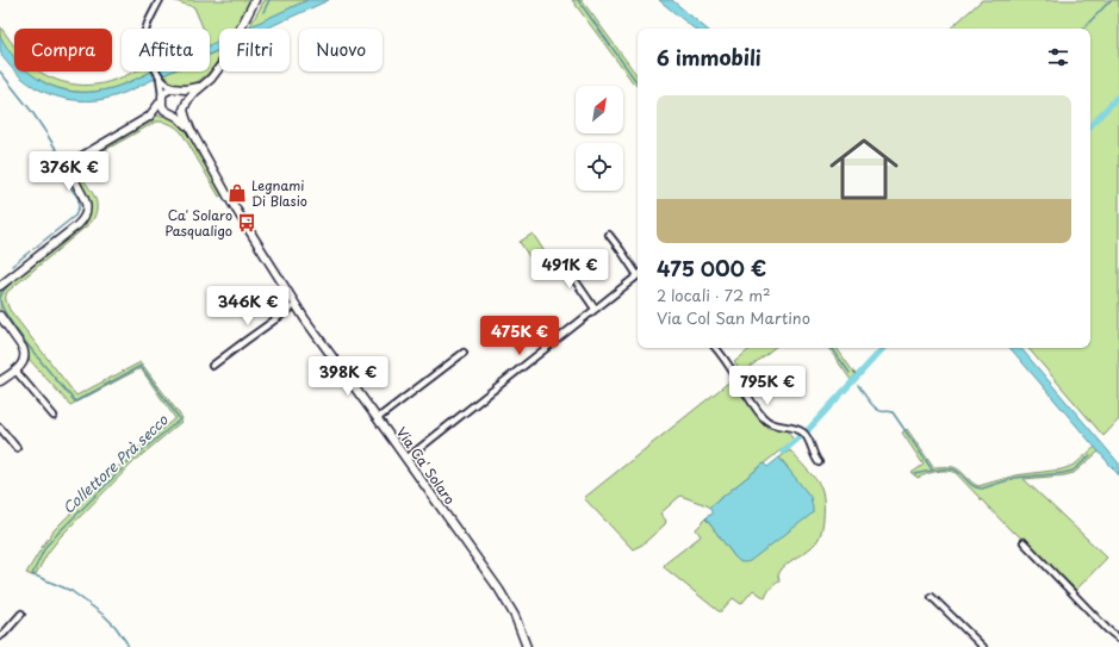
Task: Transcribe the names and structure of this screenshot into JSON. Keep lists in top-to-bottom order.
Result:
{
  "streets": {
    "street": ["Via Ca' Solaro"]
  },
  "water": ["Collettore Prà secco"],
  "places": {
    "shop": ["Legnami Di Blasio"],
    "bus stop": ["Ca' Solaro Pasqualigo"]
  },
  "north": "top right",
  "page": {
    "chip": [
      "Compra",
      "Affitta",
      "Filtri",
      "Nuovo"
    ],
    "heading": "6 immobili",
    "list": [
      {
        "name": "475 000 €",
        "note": "2 locali · 72 m² · Via Col San Martino"
      }
    ],
    "price": [
      "376K €",
      "491K €",
      "346K €",
      "475K €",
      "398K €",
      "795K €"
    ]
  }
}
